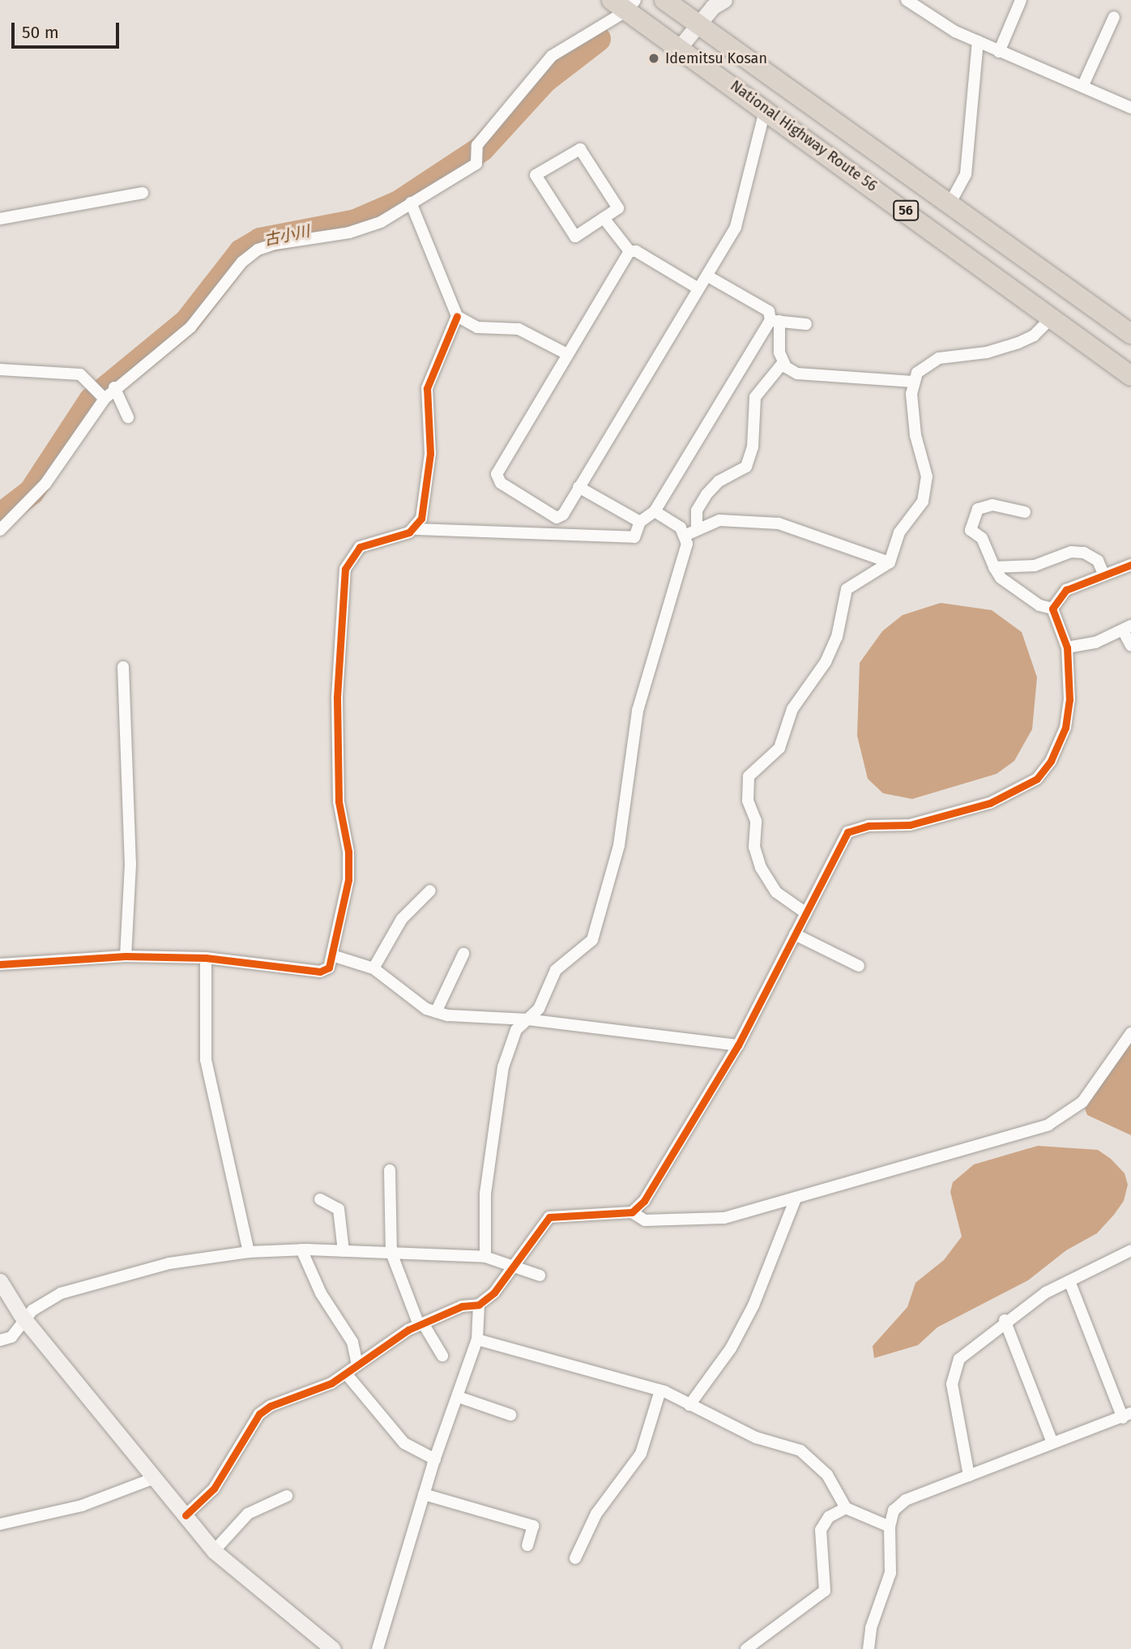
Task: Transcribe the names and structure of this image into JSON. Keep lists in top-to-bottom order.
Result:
{
  "streets": {
    "highway": ["National Highway Route 56", "56"]
  },
  "water": ["古小川"],
  "places": ["Idemitsu Kosan"],
  "scale_bar": "50 m"
}
